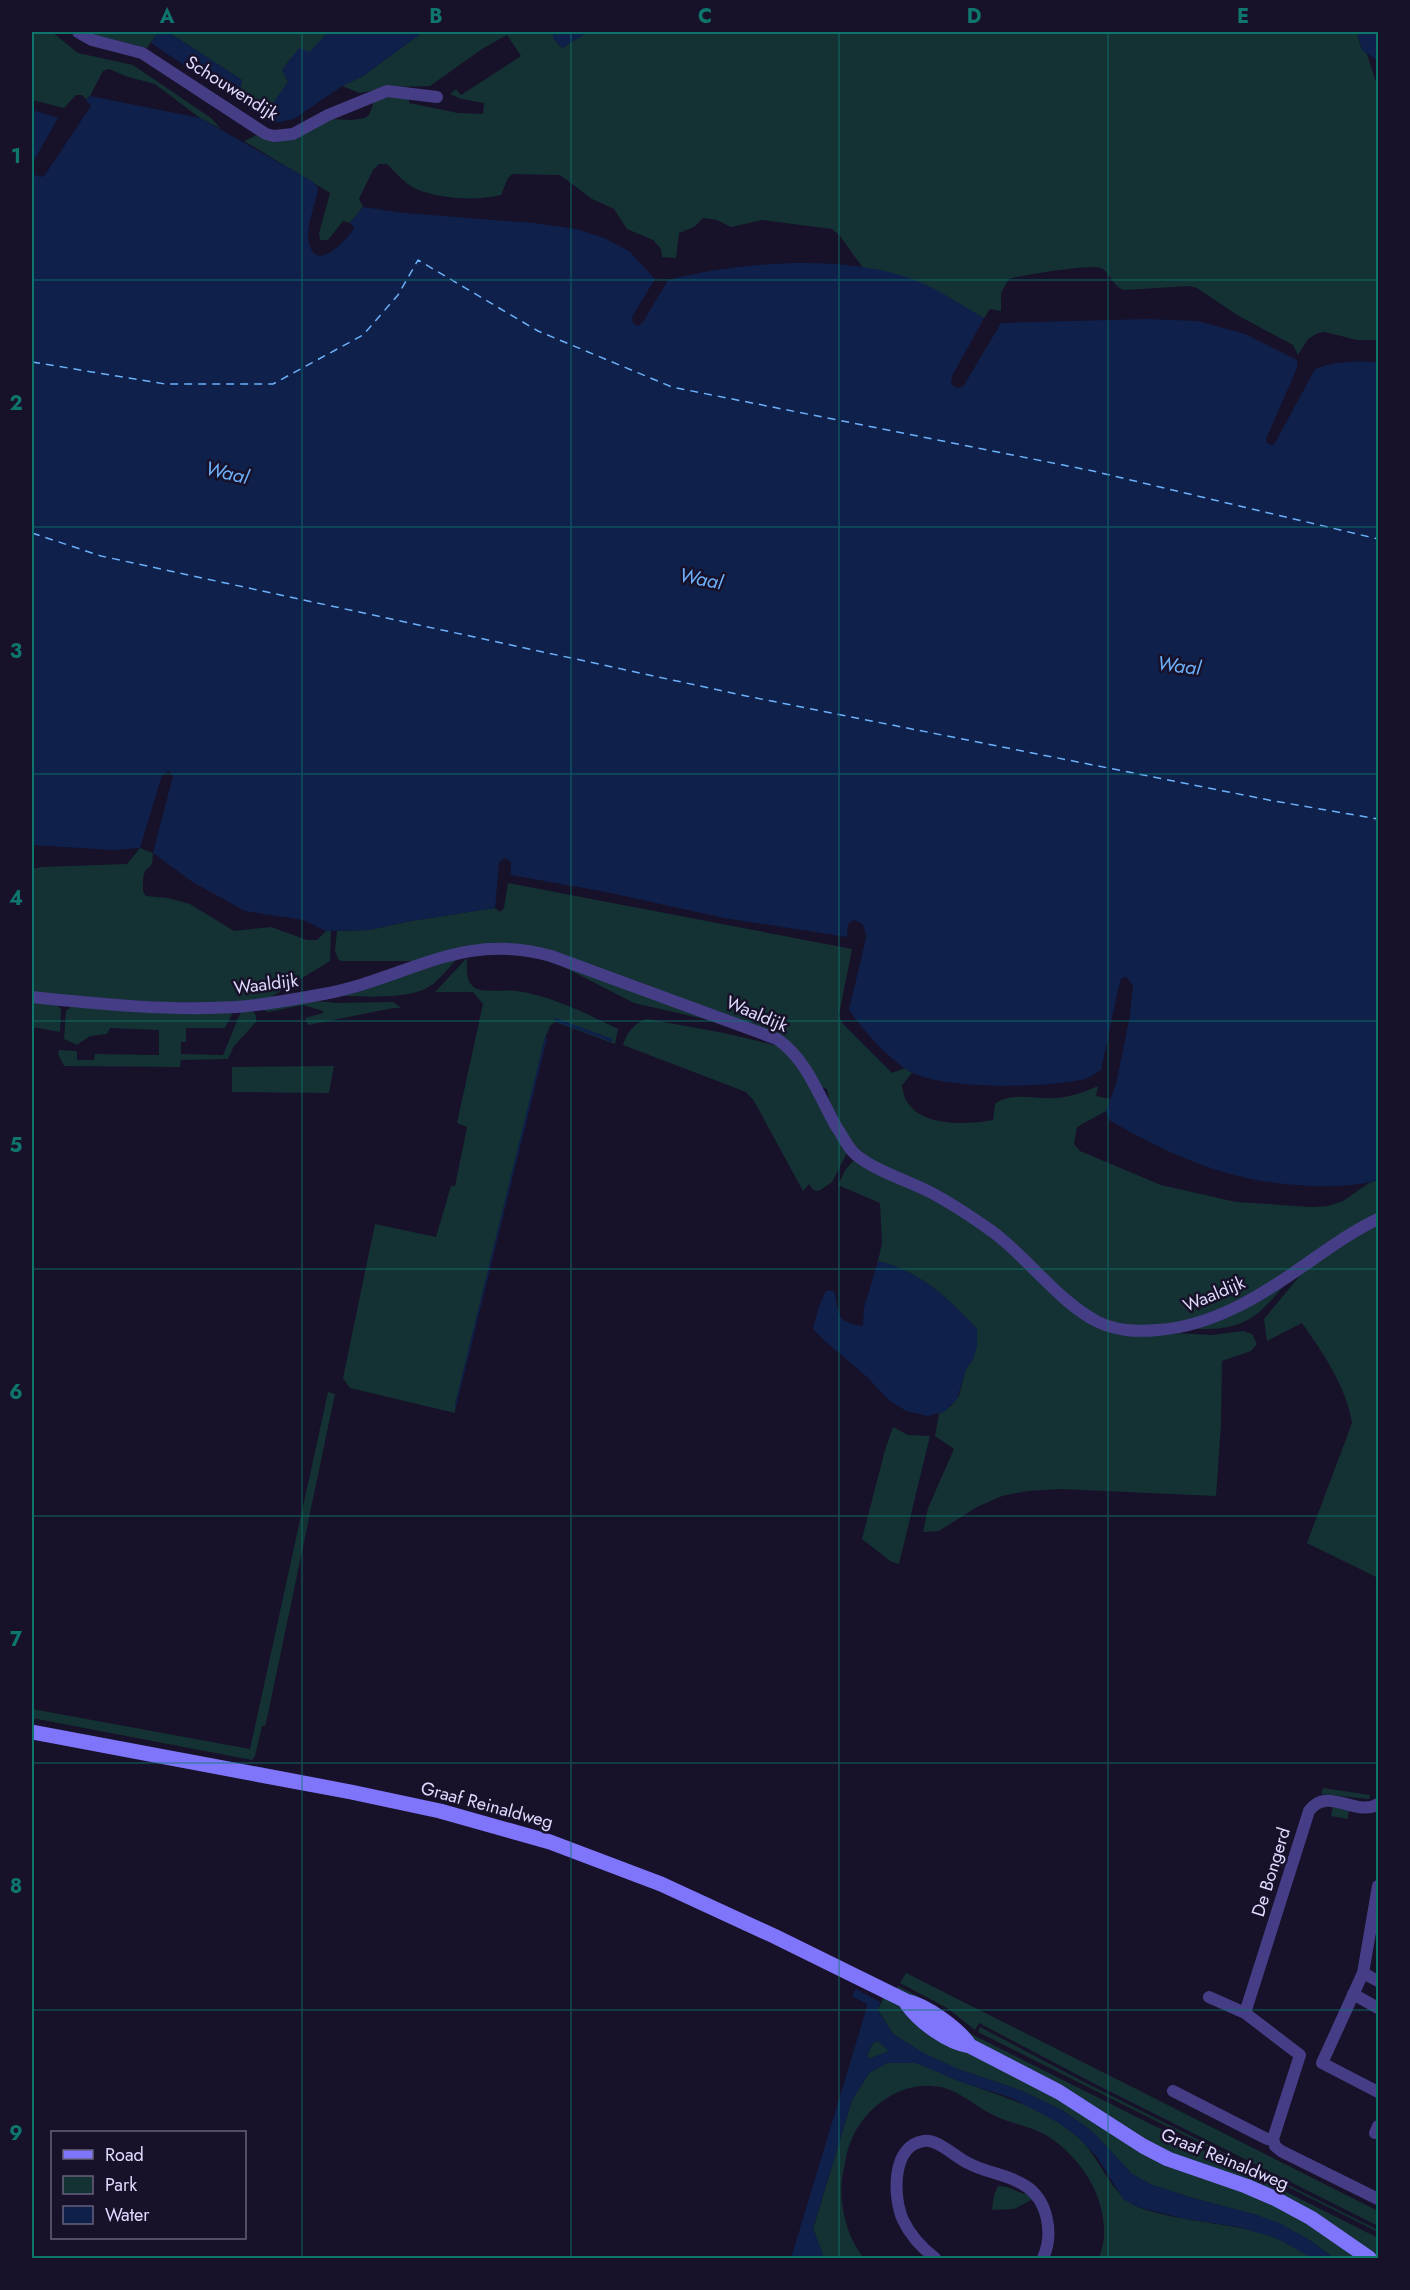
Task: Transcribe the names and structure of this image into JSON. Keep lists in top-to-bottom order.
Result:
{
  "streets": {
    "main road": ["Graaf Reinaldweg"],
    "street": ["Schouwendijk", "Waaldijk", "De Bongerd"]
  },
  "water": ["Waal"],
  "legend": ["Road", "Park", "Water"],
  "grid": {
    "columns": [
      "A",
      "B",
      "C",
      "D",
      "E"
    ],
    "rows": [
      "1",
      "2",
      "3",
      "4",
      "5",
      "6",
      "7",
      "8",
      "9"
    ]
  }
}
